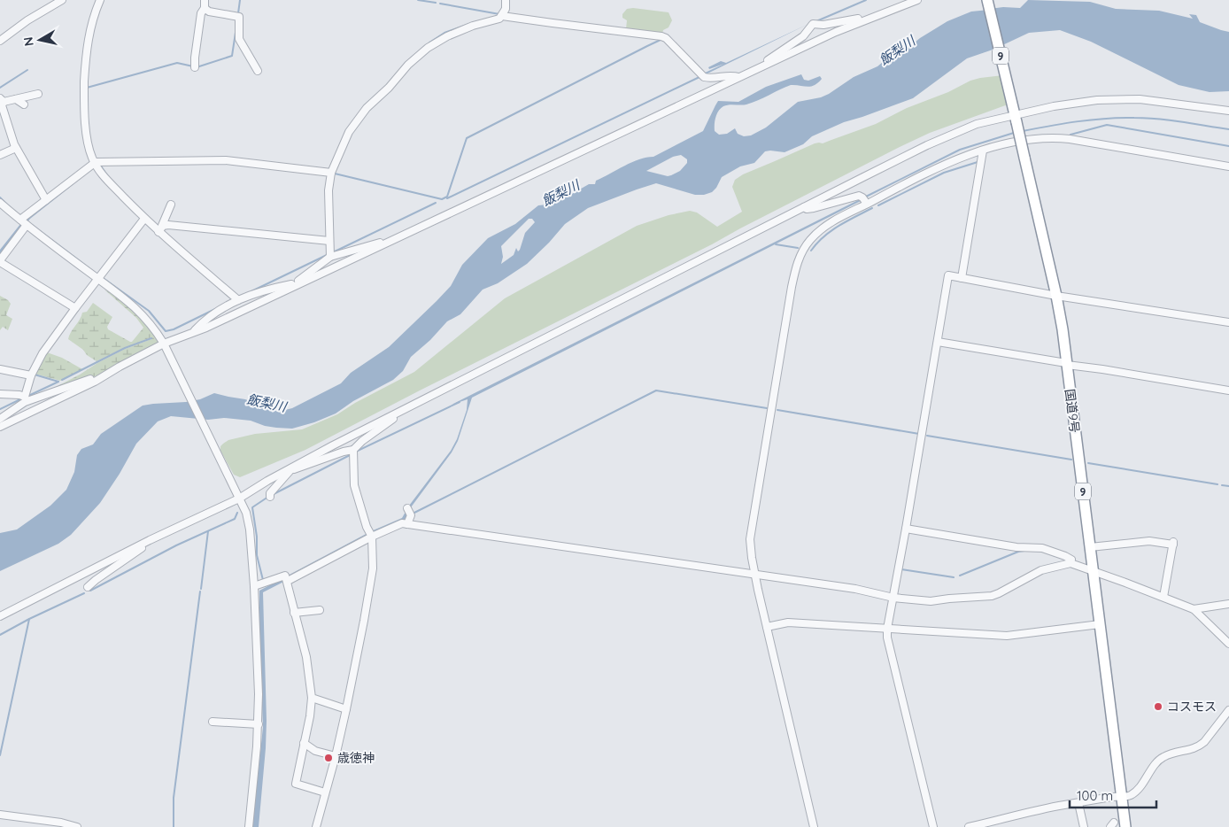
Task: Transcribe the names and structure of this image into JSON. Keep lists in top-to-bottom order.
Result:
{
  "streets": {
    "highway": ["9", "国道9号"]
  },
  "water": ["飯梨川"],
  "places": ["コスモス", "歳徳神"],
  "scale_bar": "100 m",
  "north": "left"
}
